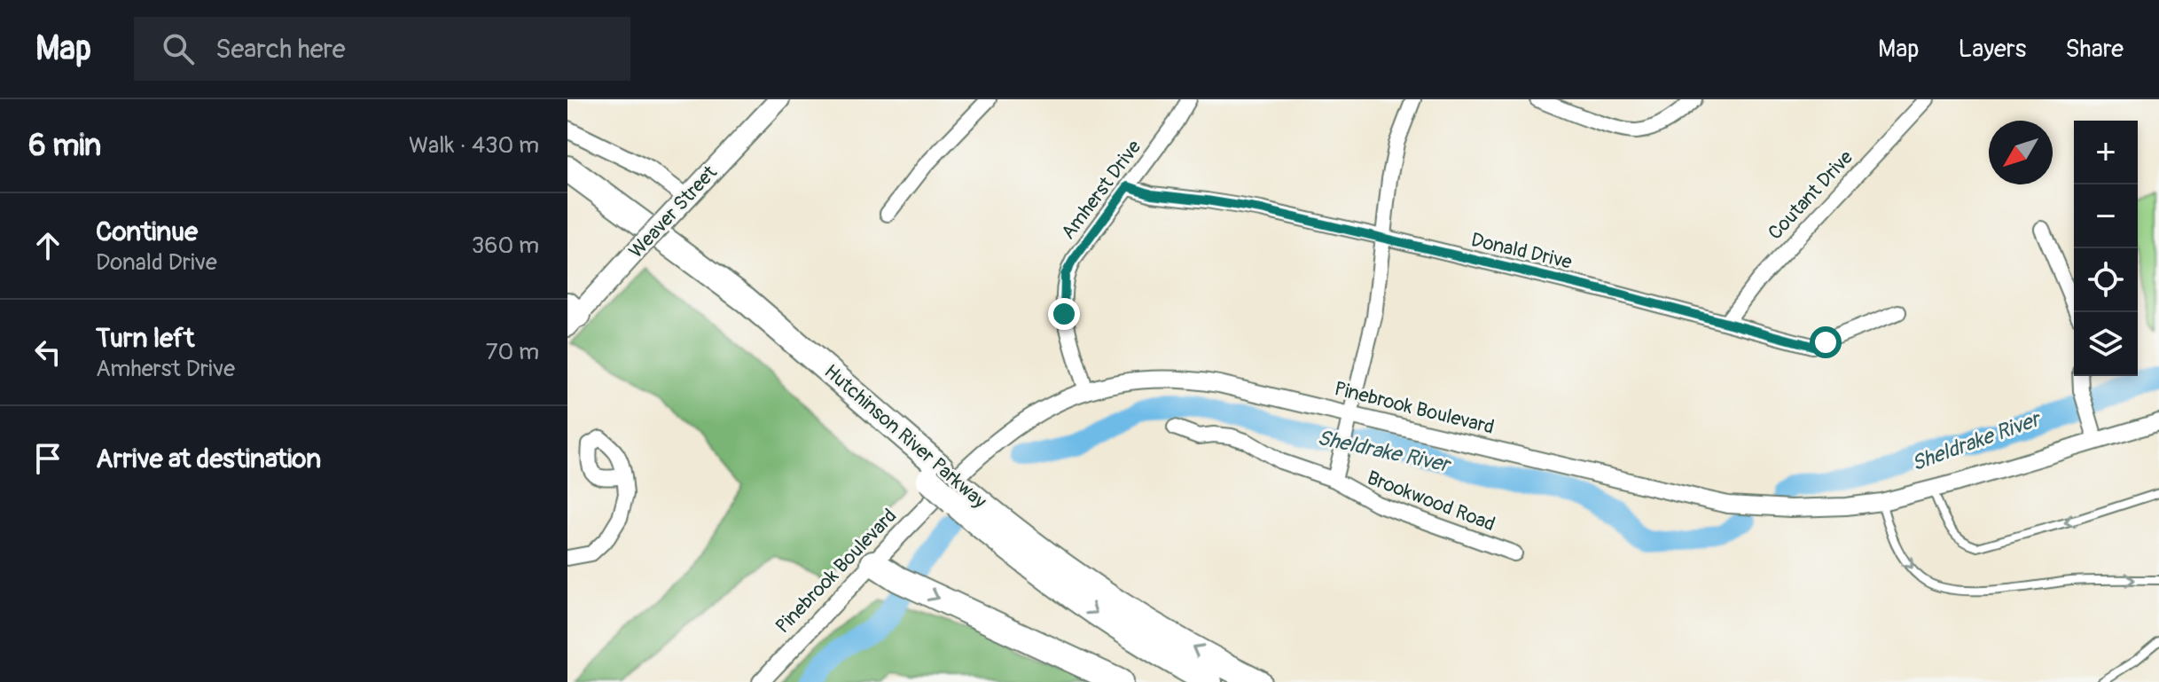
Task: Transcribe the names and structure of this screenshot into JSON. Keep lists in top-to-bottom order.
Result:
{
  "streets": {
    "highway": ["Hutchinson River Parkway"],
    "main road": ["Weaver Street"],
    "street": [
      "Amherst Drive",
      "Coutant Drive",
      "Donald Drive",
      "Pinebrook Boulevard",
      "Brookwood Road"
    ]
  },
  "crossings": [
    ["Amherst Drive", "Donald Drive"],
    ["Amherst Drive", "Pinebrook Boulevard"],
    ["Coutant Drive", "Donald Drive"]
  ],
  "water": ["Sheldrake River"],
  "north": "bottom left",
  "page": {
    "header": "Map",
    "search": "Search here",
    "nav": ["Map", "Layers", "Share"],
    "heading": ["6 min", "Walk · 430 m"],
    "map_buttons": ["+", "−"],
    "list": [
      ["Continue", "Donald Drive", "360 m"],
      ["Turn left", "Amherst Drive", "70 m"],
      "Arrive at destination"
    ]
  }
}
